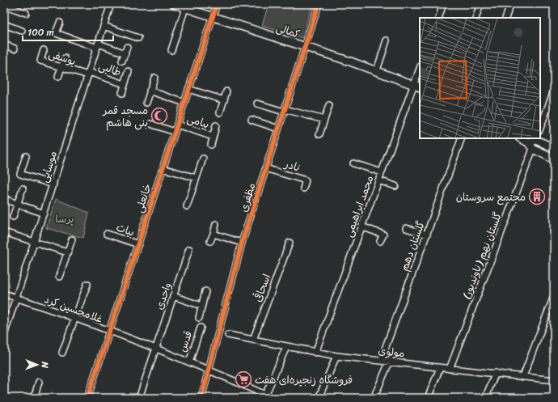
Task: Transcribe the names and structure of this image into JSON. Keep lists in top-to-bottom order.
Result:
{
  "streets": {
    "main road": ["کمالی"],
    "street": [
      "یوسفی",
      "طالبی",
      "پیامی",
      "نادر",
      "موسایی",
      "مظفری",
      "خانعلی",
      "محمد ابراهیمی",
      "بیات",
      "گلستان دهم",
      "گلستان نهم (ناوندپور)",
      "اسحاقی",
      "واحدی",
      "غلامحسین کرد",
      "قدس",
      "مولوی"
    ]
  },
  "crossings": [
    ["کمالی", "مظفری"],
    ["کمالی", "خانعلی"],
    ["کمالی", "محمد ابراهیمی"],
    ["یوسفی", "طالبی"],
    ["یوسفی", "موسایی"],
    ["طالبی", "موسایی"],
    ["پیامی", "خانعلی"],
    ["نادر", "مظفری"],
    ["موسایی", "غلامحسین کرد"],
    ["مظفری", "غلامحسین کرد"],
    ["خانعلی", "بیات"],
    ["خانعلی", "غلامحسین کرد"],
    ["محمد ابراهیمی", "مولوی"],
    ["گلستان دهم", "مولوی"],
    ["گلستان نهم (ناوندپور)", "مولوی"],
    ["اسحاقی", "مولوی"],
    ["واحدی", "غلامحسین کرد"],
    ["غلامحسین کرد", "قدس"]
  ],
  "parks": ["پرسا"],
  "places": {
    "mosque": ["مسجد قمر بنی هاشم"],
    "building": ["مجتمع سروستان"],
    "supermarket": ["فروشگاه زنجیره‌ای هفت"]
  },
  "scale_bar": "100 m",
  "north": "right"
}
